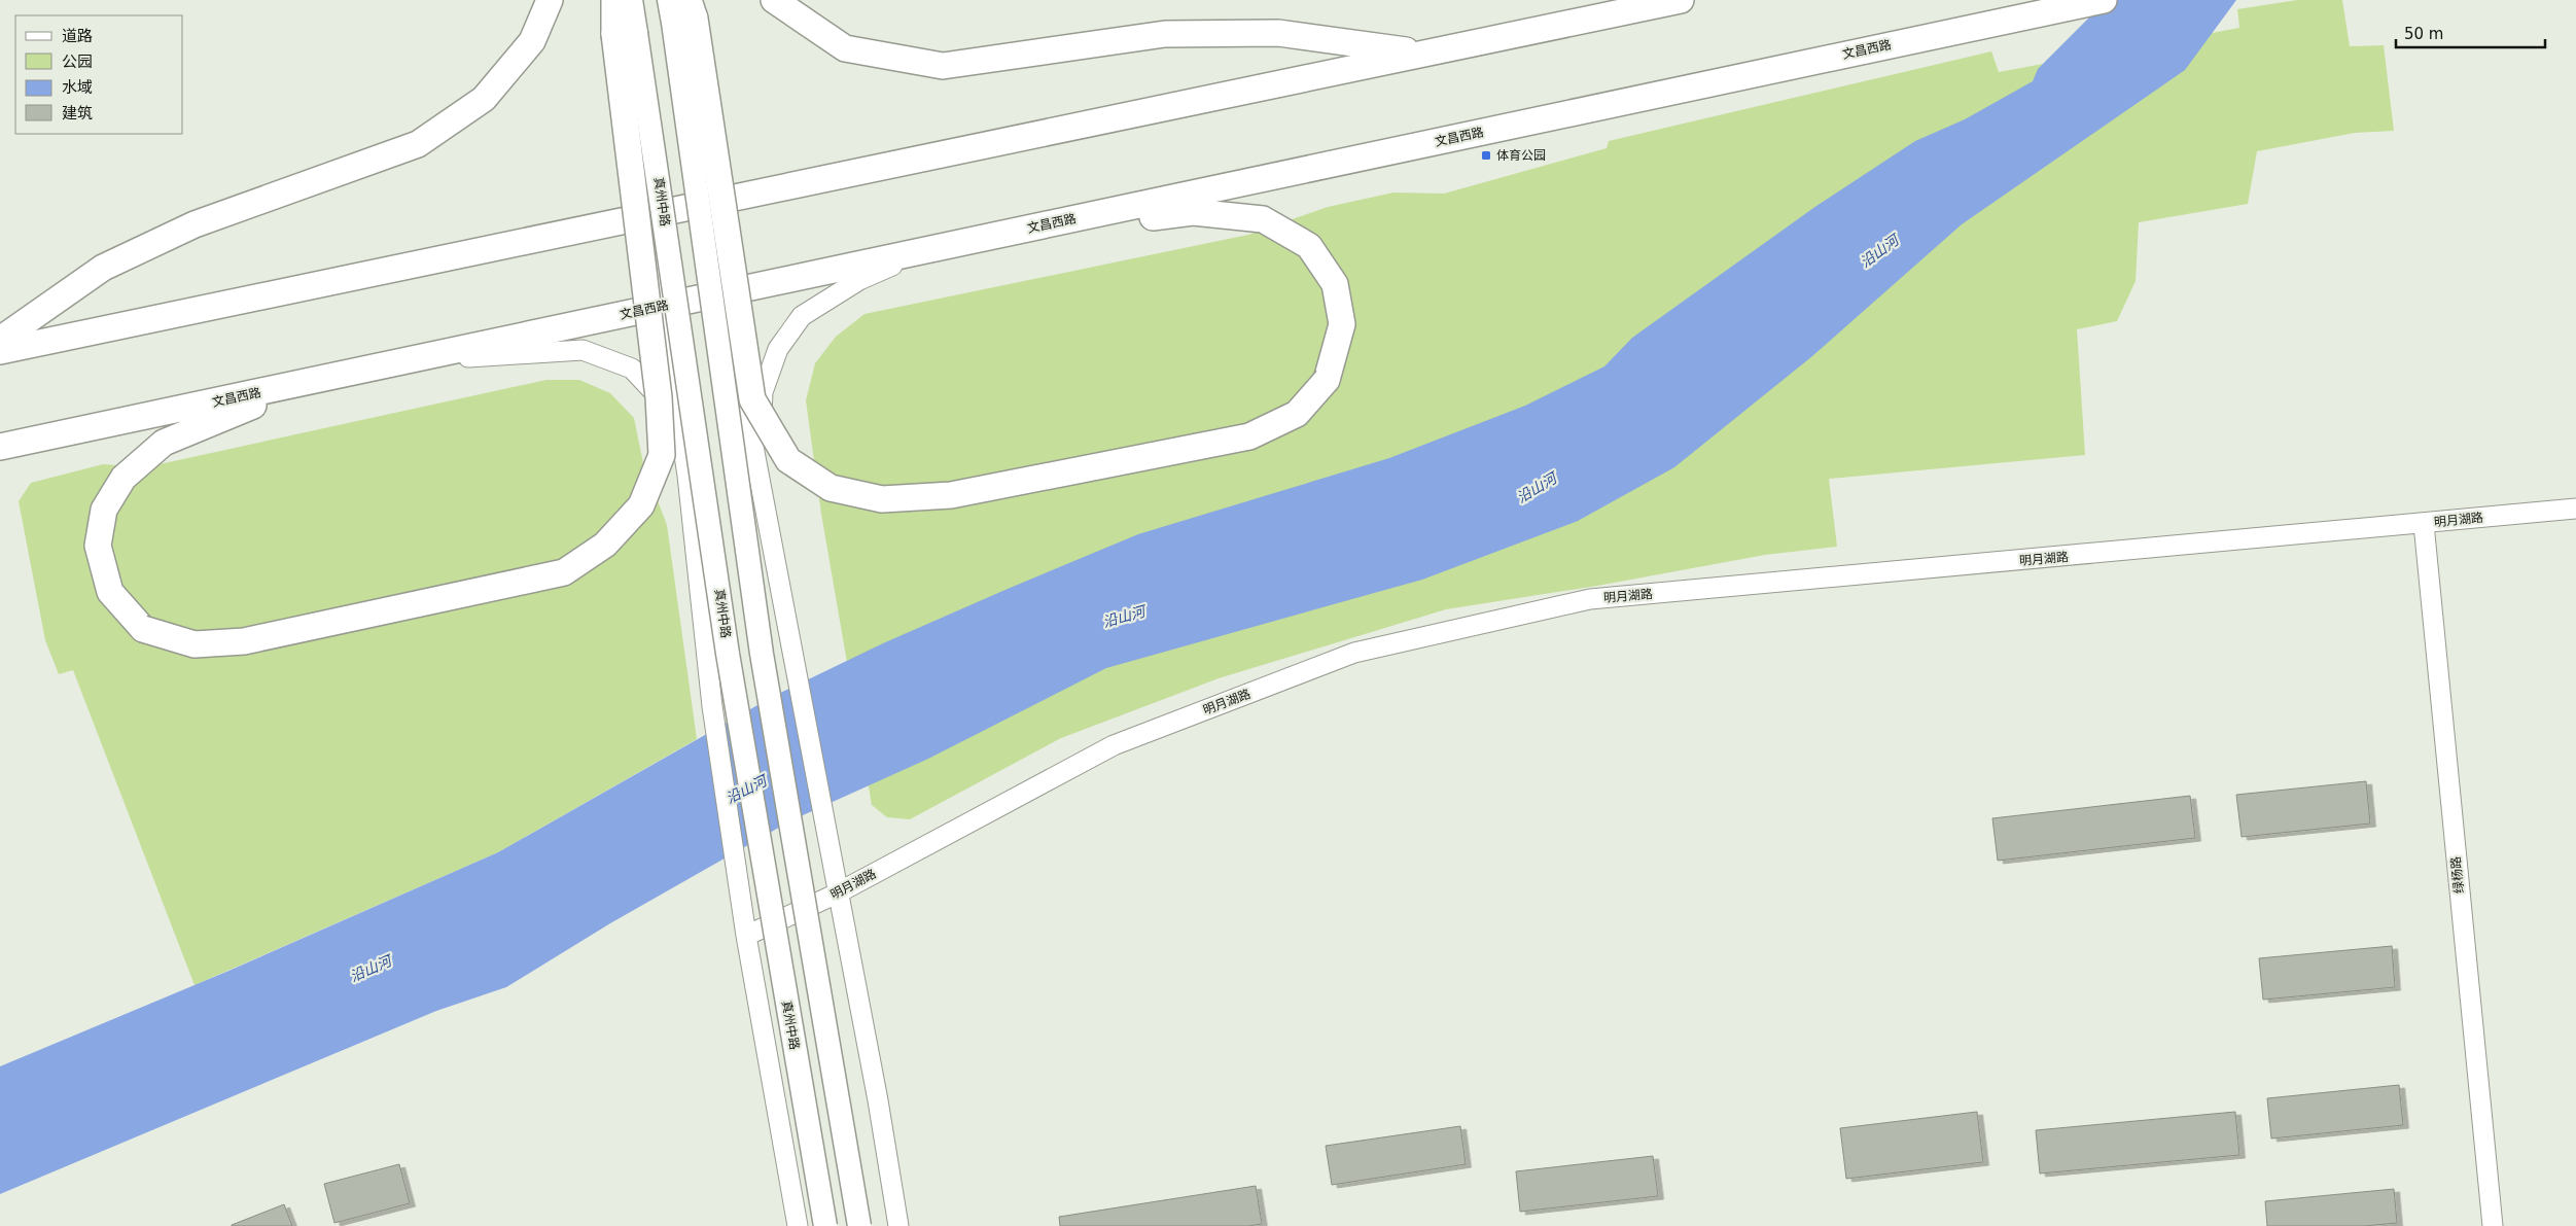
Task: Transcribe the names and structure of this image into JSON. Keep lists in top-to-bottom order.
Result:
{
  "streets": {
    "main road": ["文昌西路", "真州中路"],
    "street": ["明月湖路", "绿杨路"]
  },
  "crossings": [
    ["文昌西路", "真州中路"],
    ["真州中路", "明月湖路"],
    ["明月湖路", "绿杨路"]
  ],
  "water": ["沿山河"],
  "places": {
    "transit": ["体育公园"]
  },
  "legend": [
    "道路",
    "公园",
    "水域",
    "建筑"
  ],
  "scale_bar": "50 m"
}
